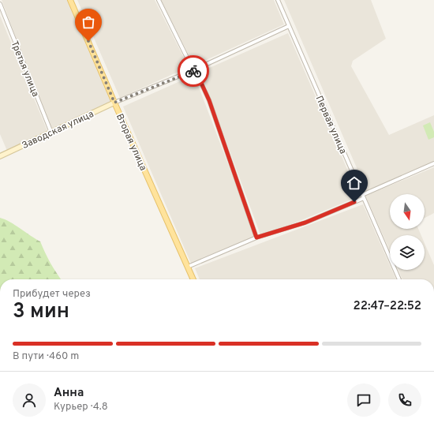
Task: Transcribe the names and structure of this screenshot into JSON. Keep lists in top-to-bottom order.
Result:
{
  "streets": {
    "main road": ["Вторая улица"],
    "street": ["Третья улица", "Первая улица", "Заводская улица"]
  },
  "crossings": [
    ["Третья улица", "Заводская улица"],
    ["Заводская улица", "Вторая улица"]
  ],
  "north": "bottom",
  "page": {
    "heading": ["3 мин", "Прибудет через", "22:47–22:52"],
    "panel": ["Анна", "Курьер · 4.8"],
    "bar": "В пути · 460 m"
  }
}
